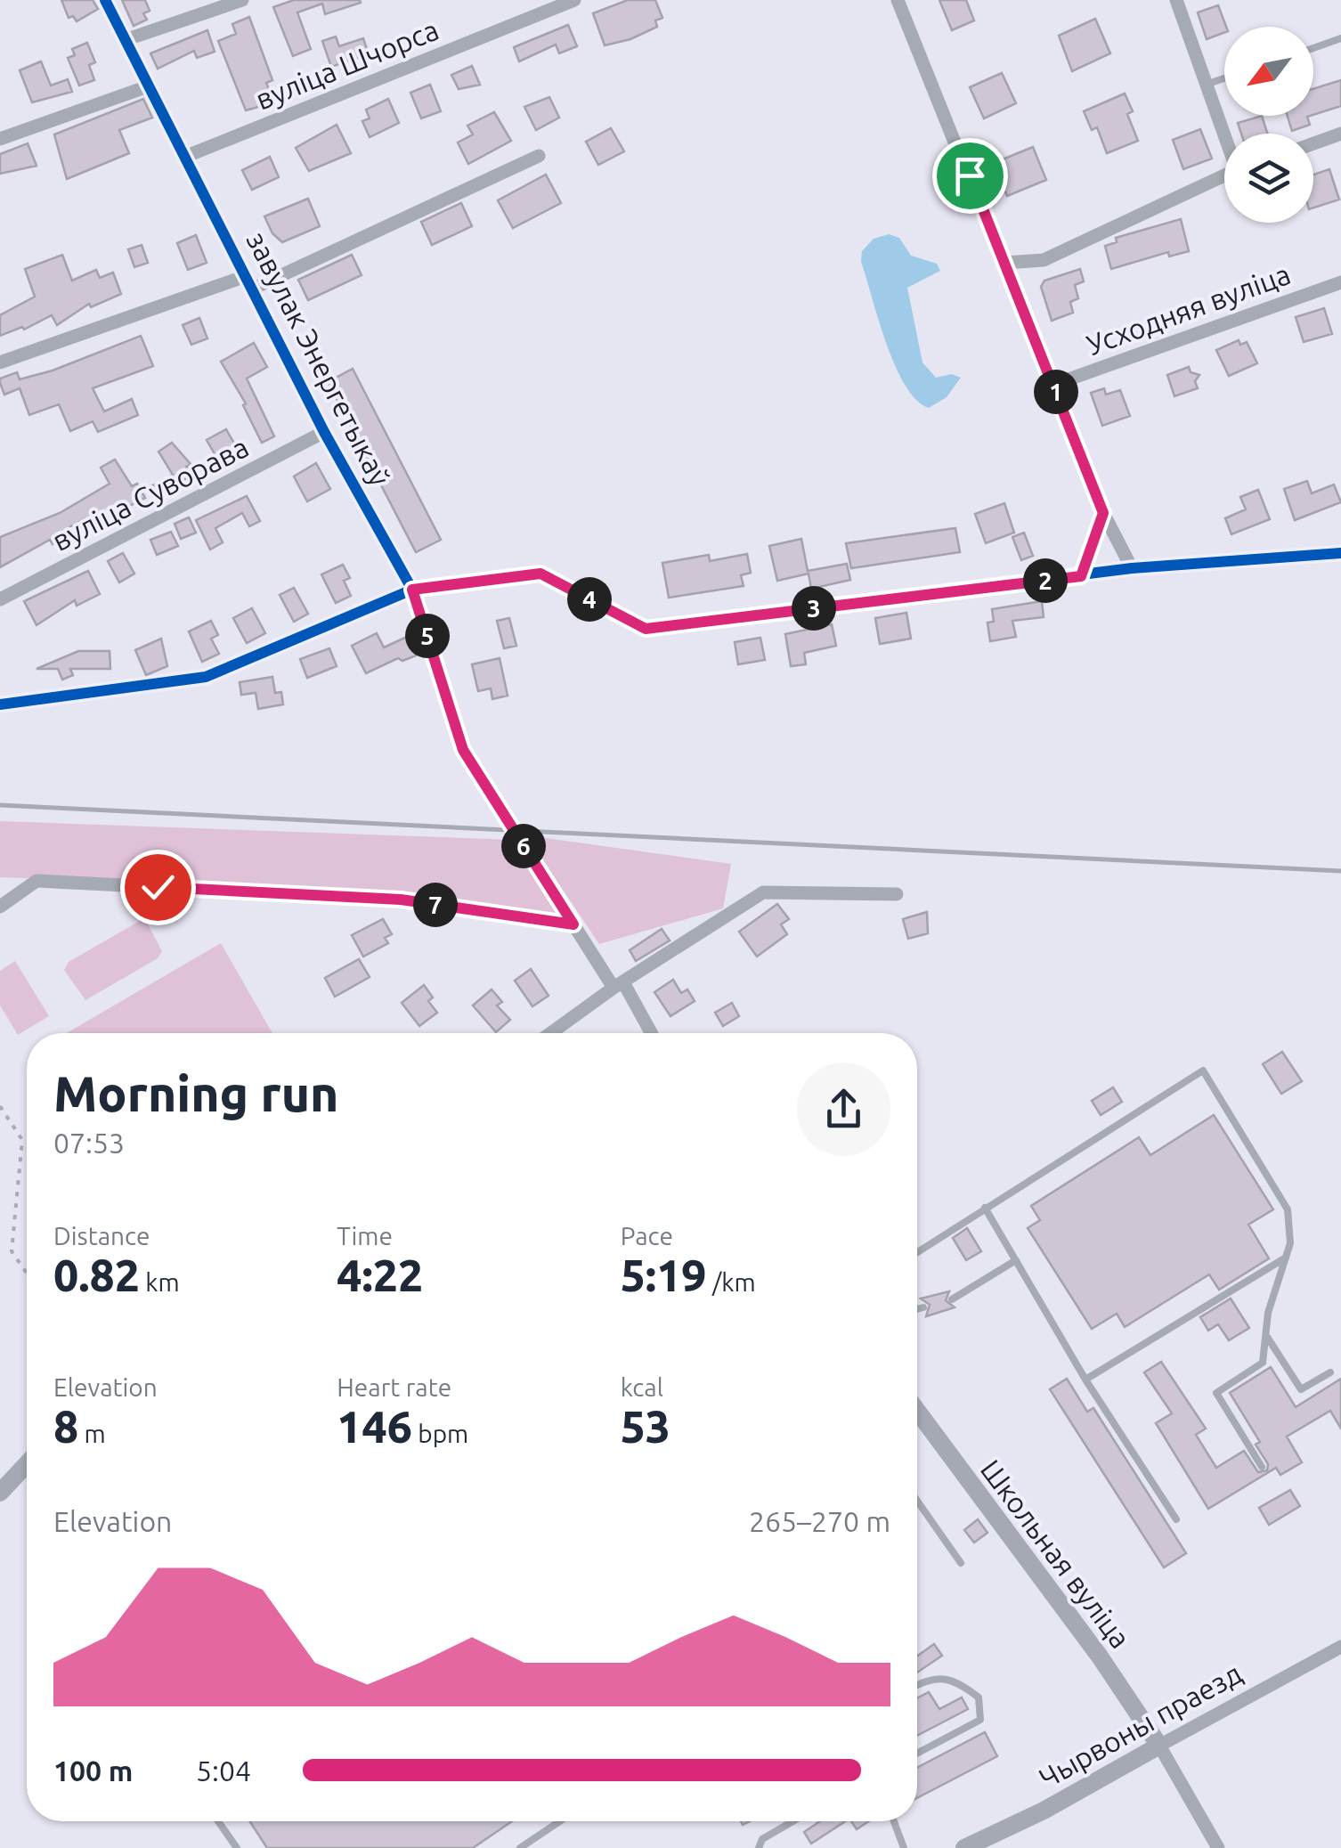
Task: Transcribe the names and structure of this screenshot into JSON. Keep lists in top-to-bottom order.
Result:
{
  "streets": {
    "street": [
      "вуліца Шчорса",
      "Усходняя вуліца",
      "завулак Энергетыкаў",
      "вуліца Суворава",
      "Школьная вуліца",
      "Чырвоны праезд"
    ]
  },
  "crossings": [
    ["вуліца Шчорса", "завулак Энергетыкаў"],
    ["завулак Энергетыкаў", "вуліца Суворава"],
    ["Школьная вуліца", "Чырвоны праезд"]
  ],
  "north": "bottom left",
  "page": {
    "pins": [
      "1",
      "2",
      "4",
      "3",
      "5",
      "6",
      "7"
    ],
    "heading": ["Morning run", "07:53"],
    "stats": [
      ["Distance", "0.82 km"],
      ["Time", "4:22"],
      ["Pace", "5:19 /km"],
      ["Elevation", "8 m"],
      ["Heart rate", "146 bpm"],
      ["kcal", "53"]
    ],
    "chart": ["Elevation", "265–270 m"],
    "list": [
      {
        "name": "100 m",
        "note": "5:04"
      }
    ]
  }
}
